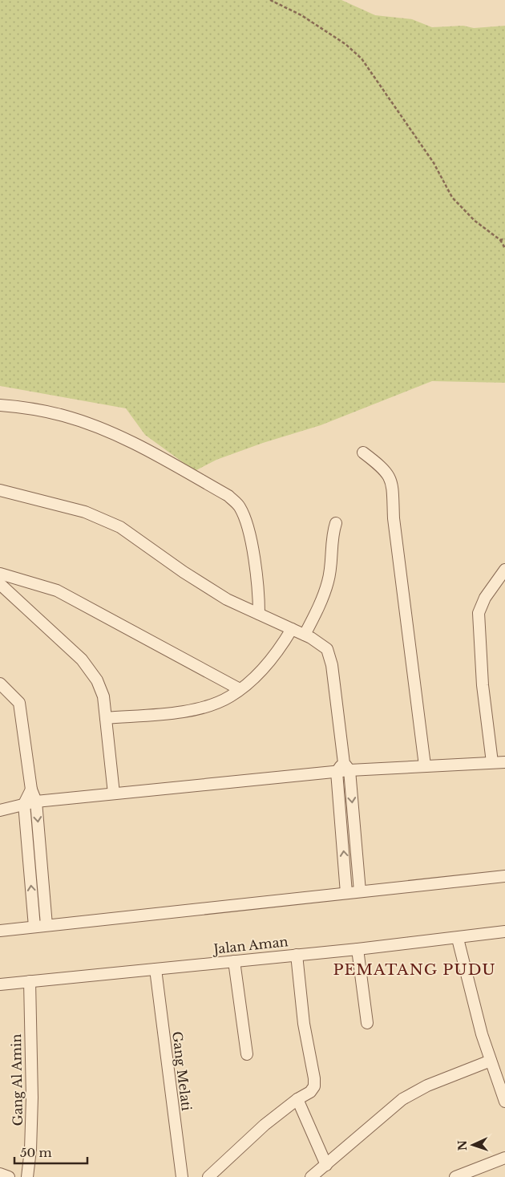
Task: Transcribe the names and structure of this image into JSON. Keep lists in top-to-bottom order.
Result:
{
  "streets": {
    "street": ["Jalan Aman", "Gang Melati", "Gang Al Amin"]
  },
  "crossings": [
    ["Jalan Aman", "Gang Melati"],
    ["Jalan Aman", "Gang Al Amin"]
  ],
  "districts": ["PEMATANG PUDU"],
  "scale_bar": "50 m",
  "north": "left"
}
